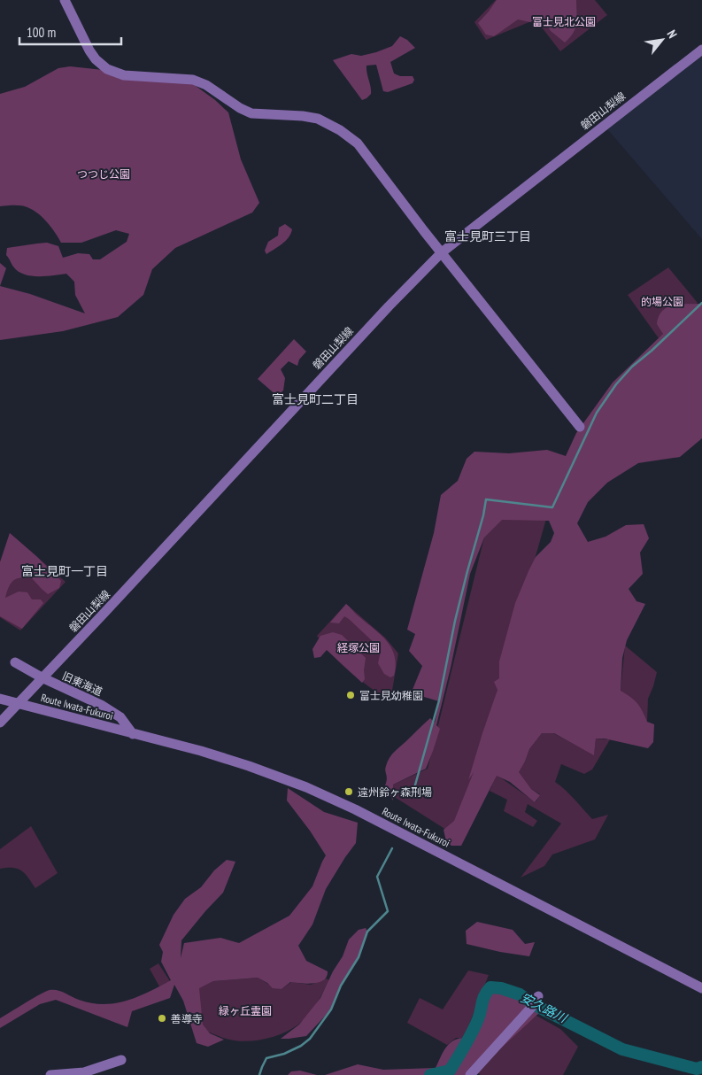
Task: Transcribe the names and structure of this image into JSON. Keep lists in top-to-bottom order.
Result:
{
  "streets": {
    "main road": ["磐田山梨線", "旧東海道", "Route Iwata-Fukuroi"]
  },
  "crossings": [
    ["磐田山梨線", "旧東海道"],
    ["磐田山梨線", "Route Iwata-Fukuroi"],
    ["旧東海道", "Route Iwata-Fukuroi"]
  ],
  "districts": ["富士見町三丁目", "富士見町二丁目", "富士見町一丁目"],
  "water": ["安久路川"],
  "parks": [
    "富士見北公園",
    "つつじ公園",
    "的場公園",
    "経塚公園",
    "緑ヶ丘霊園"
  ],
  "places": ["富士見幼稚園", "遠州鈴ヶ森刑場", "善導寺"],
  "scale_bar": "100 m",
  "north": "top right"
}
